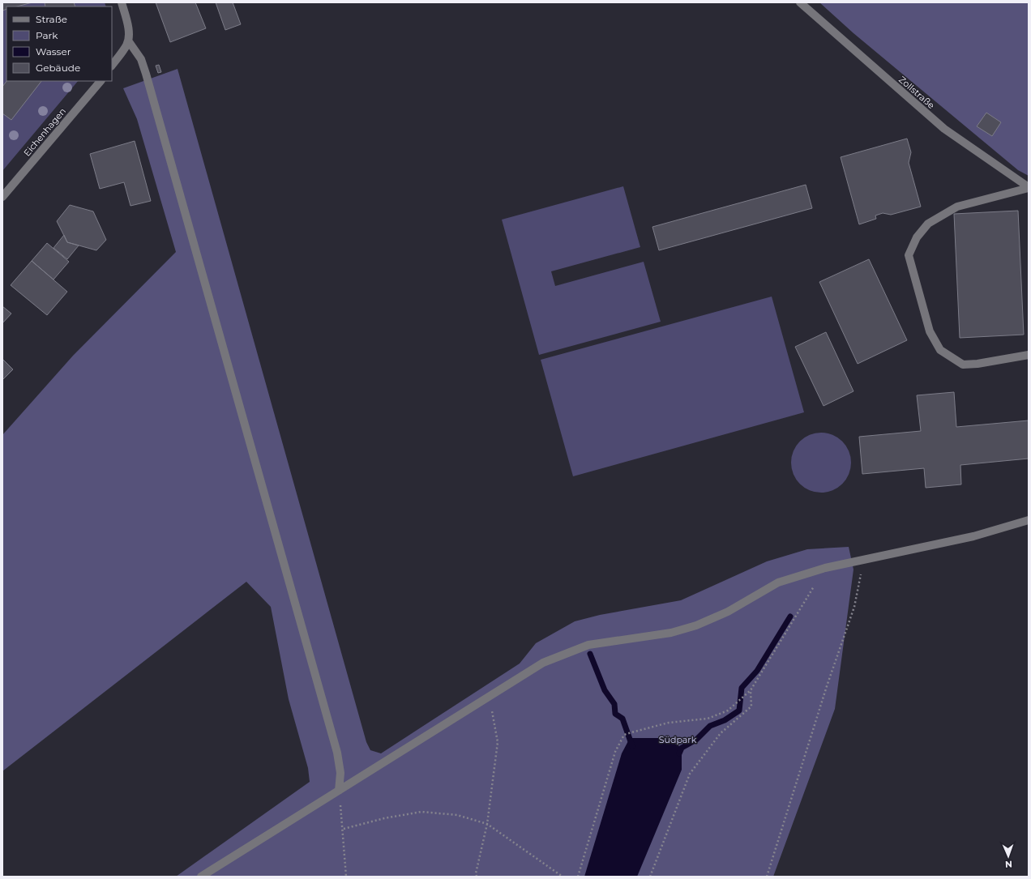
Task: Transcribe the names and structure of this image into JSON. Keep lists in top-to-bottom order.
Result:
{
  "streets": {
    "street": ["Zollstraße", "Eichenhagen"]
  },
  "parks": ["Südpark"],
  "legend": [
    "Straße",
    "Park",
    "Wasser",
    "Gebäude"
  ],
  "north": "bottom"
}
